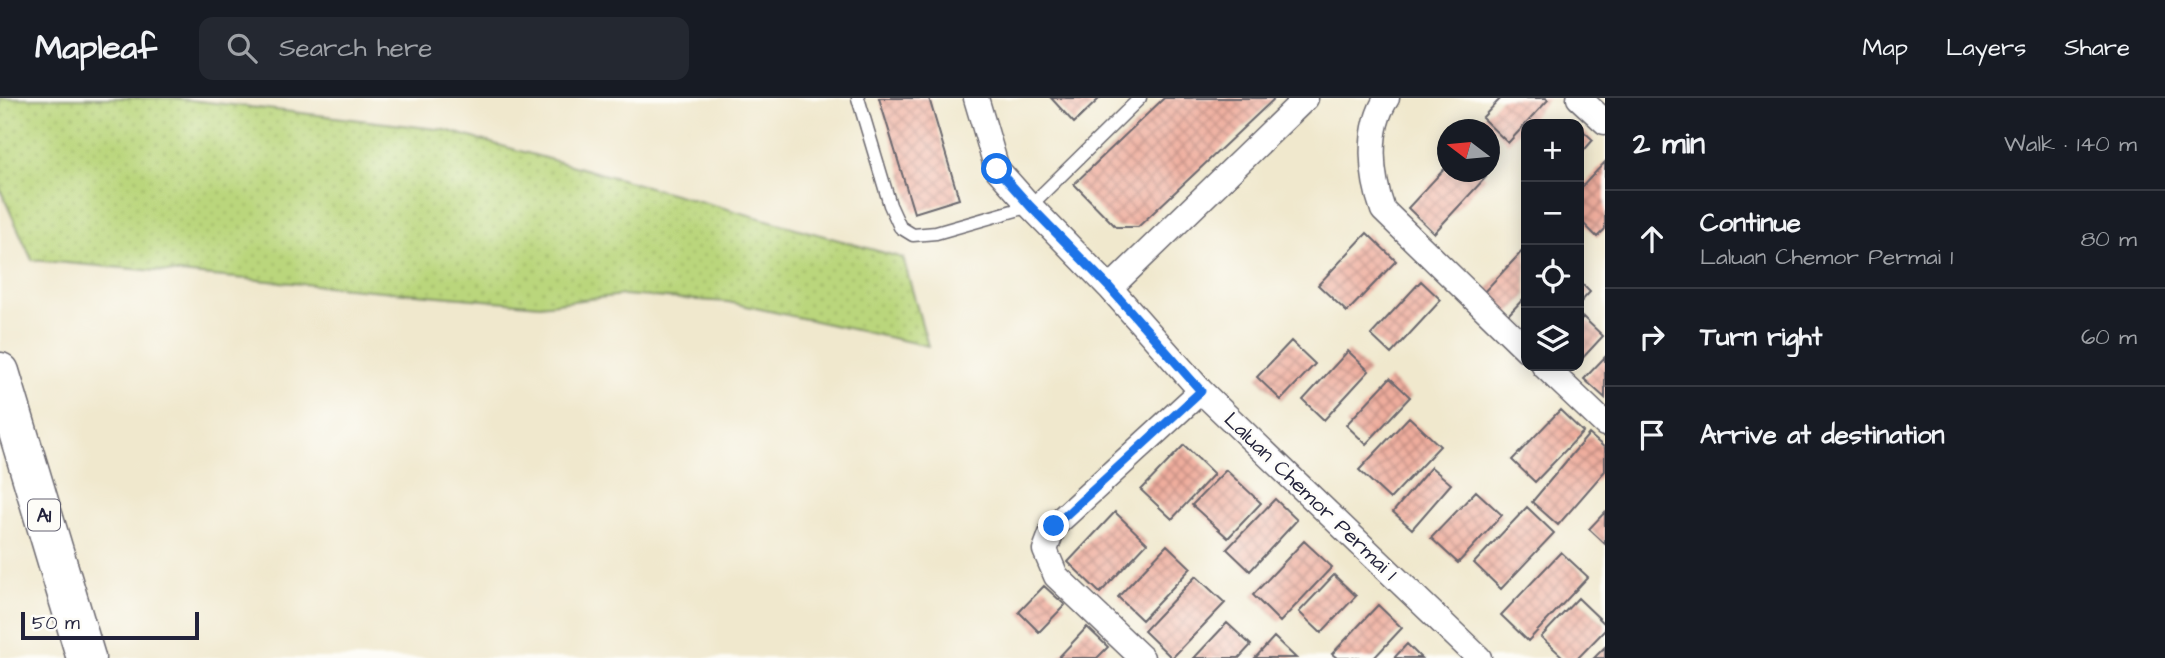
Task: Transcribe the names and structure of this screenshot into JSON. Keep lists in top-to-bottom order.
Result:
{
  "streets": {
    "main road": ["A1"],
    "street": ["Laluan Chemor Permai 1"]
  },
  "scale_bar": "50 m",
  "north": "left",
  "page": {
    "header": "Mapleaf",
    "search": "Search here",
    "nav": ["Map", "Layers", "Share"],
    "heading": ["2 min", "Walk · 140 m"],
    "map_buttons": ["+", "−"],
    "list": [
      ["Continue", "Laluan Chemor Permai 1", "80 m"],
      ["Turn right", "60 m"],
      "Arrive at destination"
    ],
    "scale": "50 m"
  }
}
